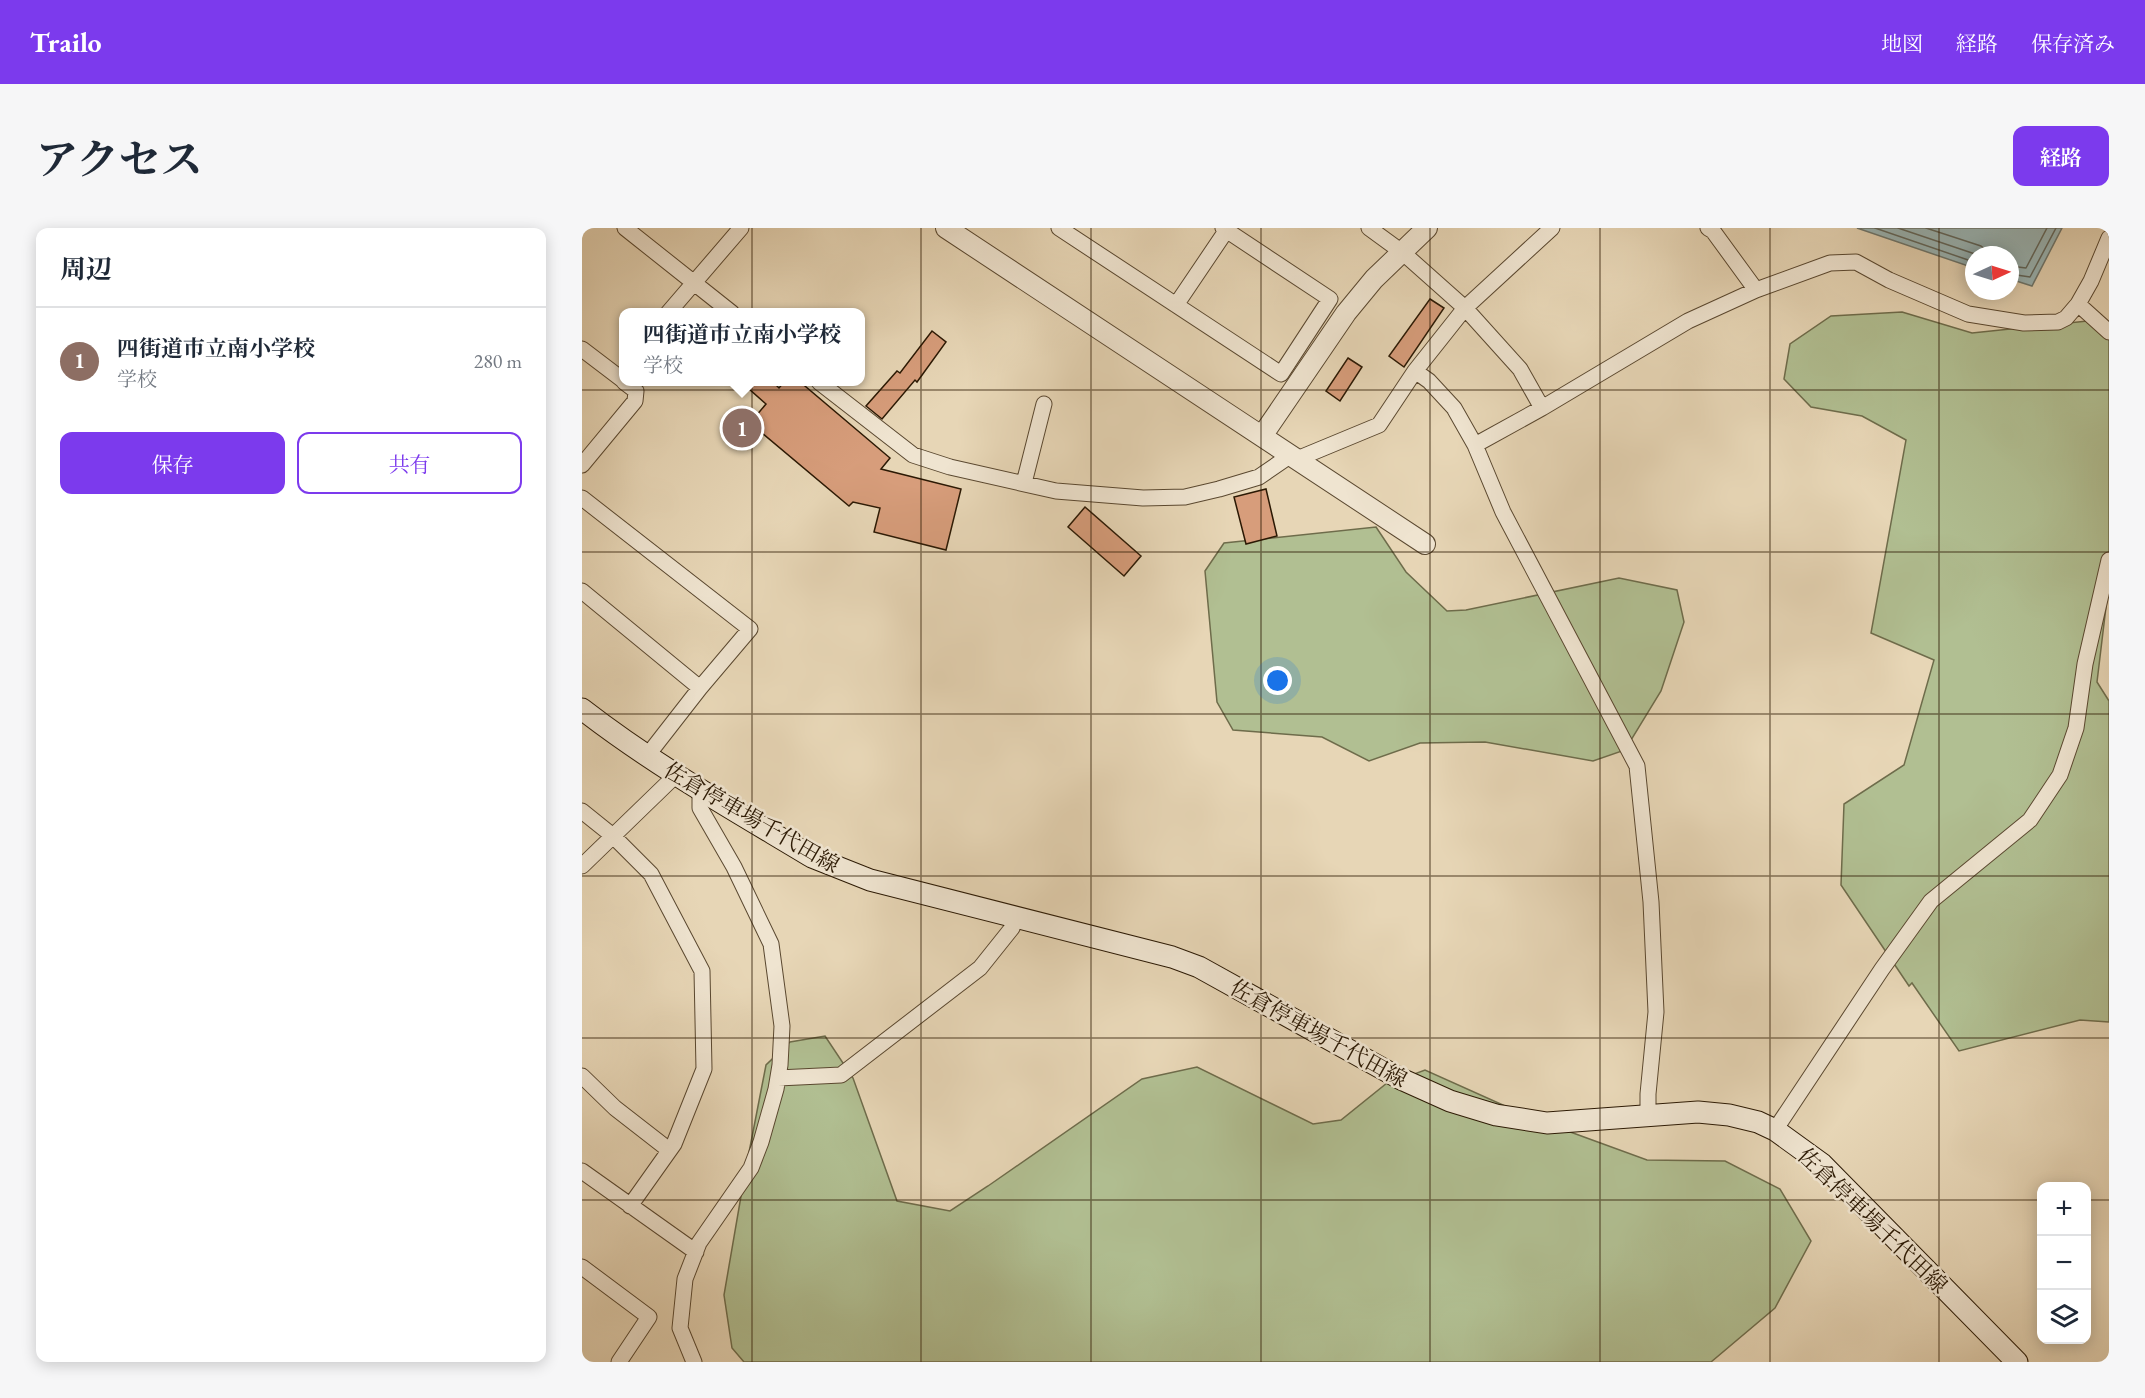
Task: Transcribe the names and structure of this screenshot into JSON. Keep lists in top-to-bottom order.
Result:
{
  "streets": {
    "main road": ["佐倉停車場千代田線"]
  },
  "north": "right",
  "page": {
    "header": "Trailo",
    "nav": ["地図", "経路", "保存済み"],
    "title": "アクセス",
    "buttons": [
      "経路",
      ["保存", "共有"]
    ],
    "heading": "周辺",
    "list": [
      {
        "mark": "1",
        "name": "四街道市立南小学校",
        "note": "学校",
        "value": "280 m"
      }
    ],
    "popup": ["四街道市立南小学校", "学校"],
    "pins": "1",
    "map_buttons": ["+", "−"]
  }
}
